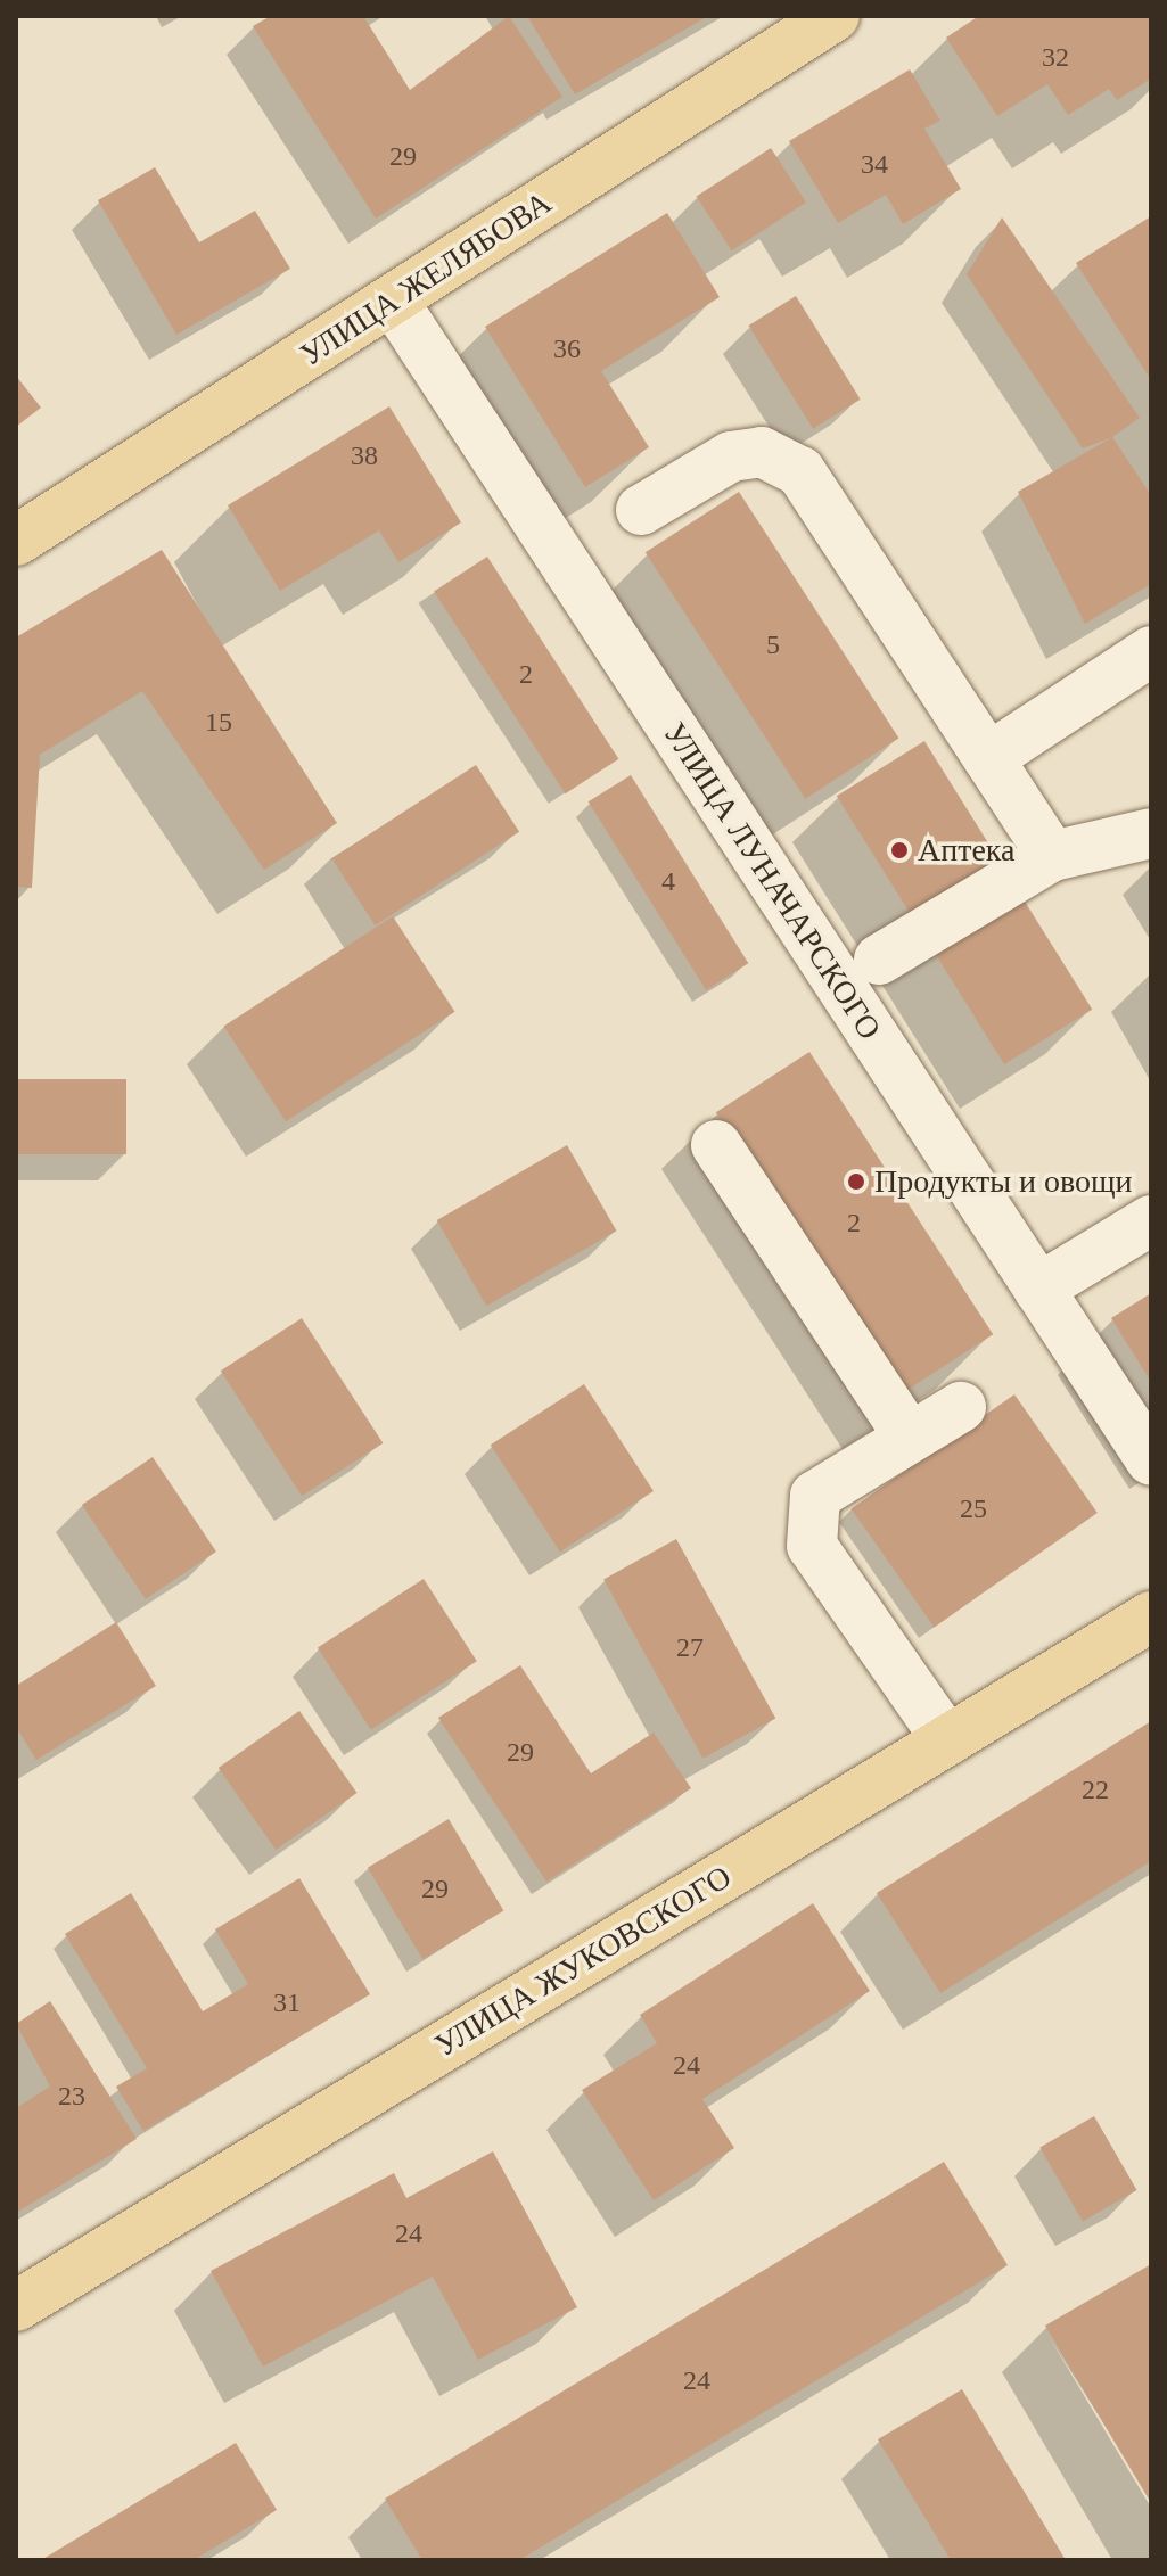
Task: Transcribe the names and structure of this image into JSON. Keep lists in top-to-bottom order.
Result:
{
  "streets": {
    "main road": ["УЛИЦА ЖЕЛЯБОВА", "УЛИЦА ЖУКОВСКОГО"],
    "street": ["УЛИЦА ЛУНАЧАРСКОГО"]
  },
  "crossings": [
    ["УЛИЦА ЖЕЛЯБОВА", "УЛИЦА ЛУНАЧАРСКОГО"]
  ],
  "places": ["Аптека", "Продукты и овощи"],
  "house_numbers": [
    "32",
    "29",
    "34",
    "36",
    "38",
    "5",
    "2",
    "15",
    "4",
    "2",
    "25",
    "27",
    "29",
    "22",
    "29",
    "31",
    "24",
    "23",
    "24",
    "24"
  ]
}
